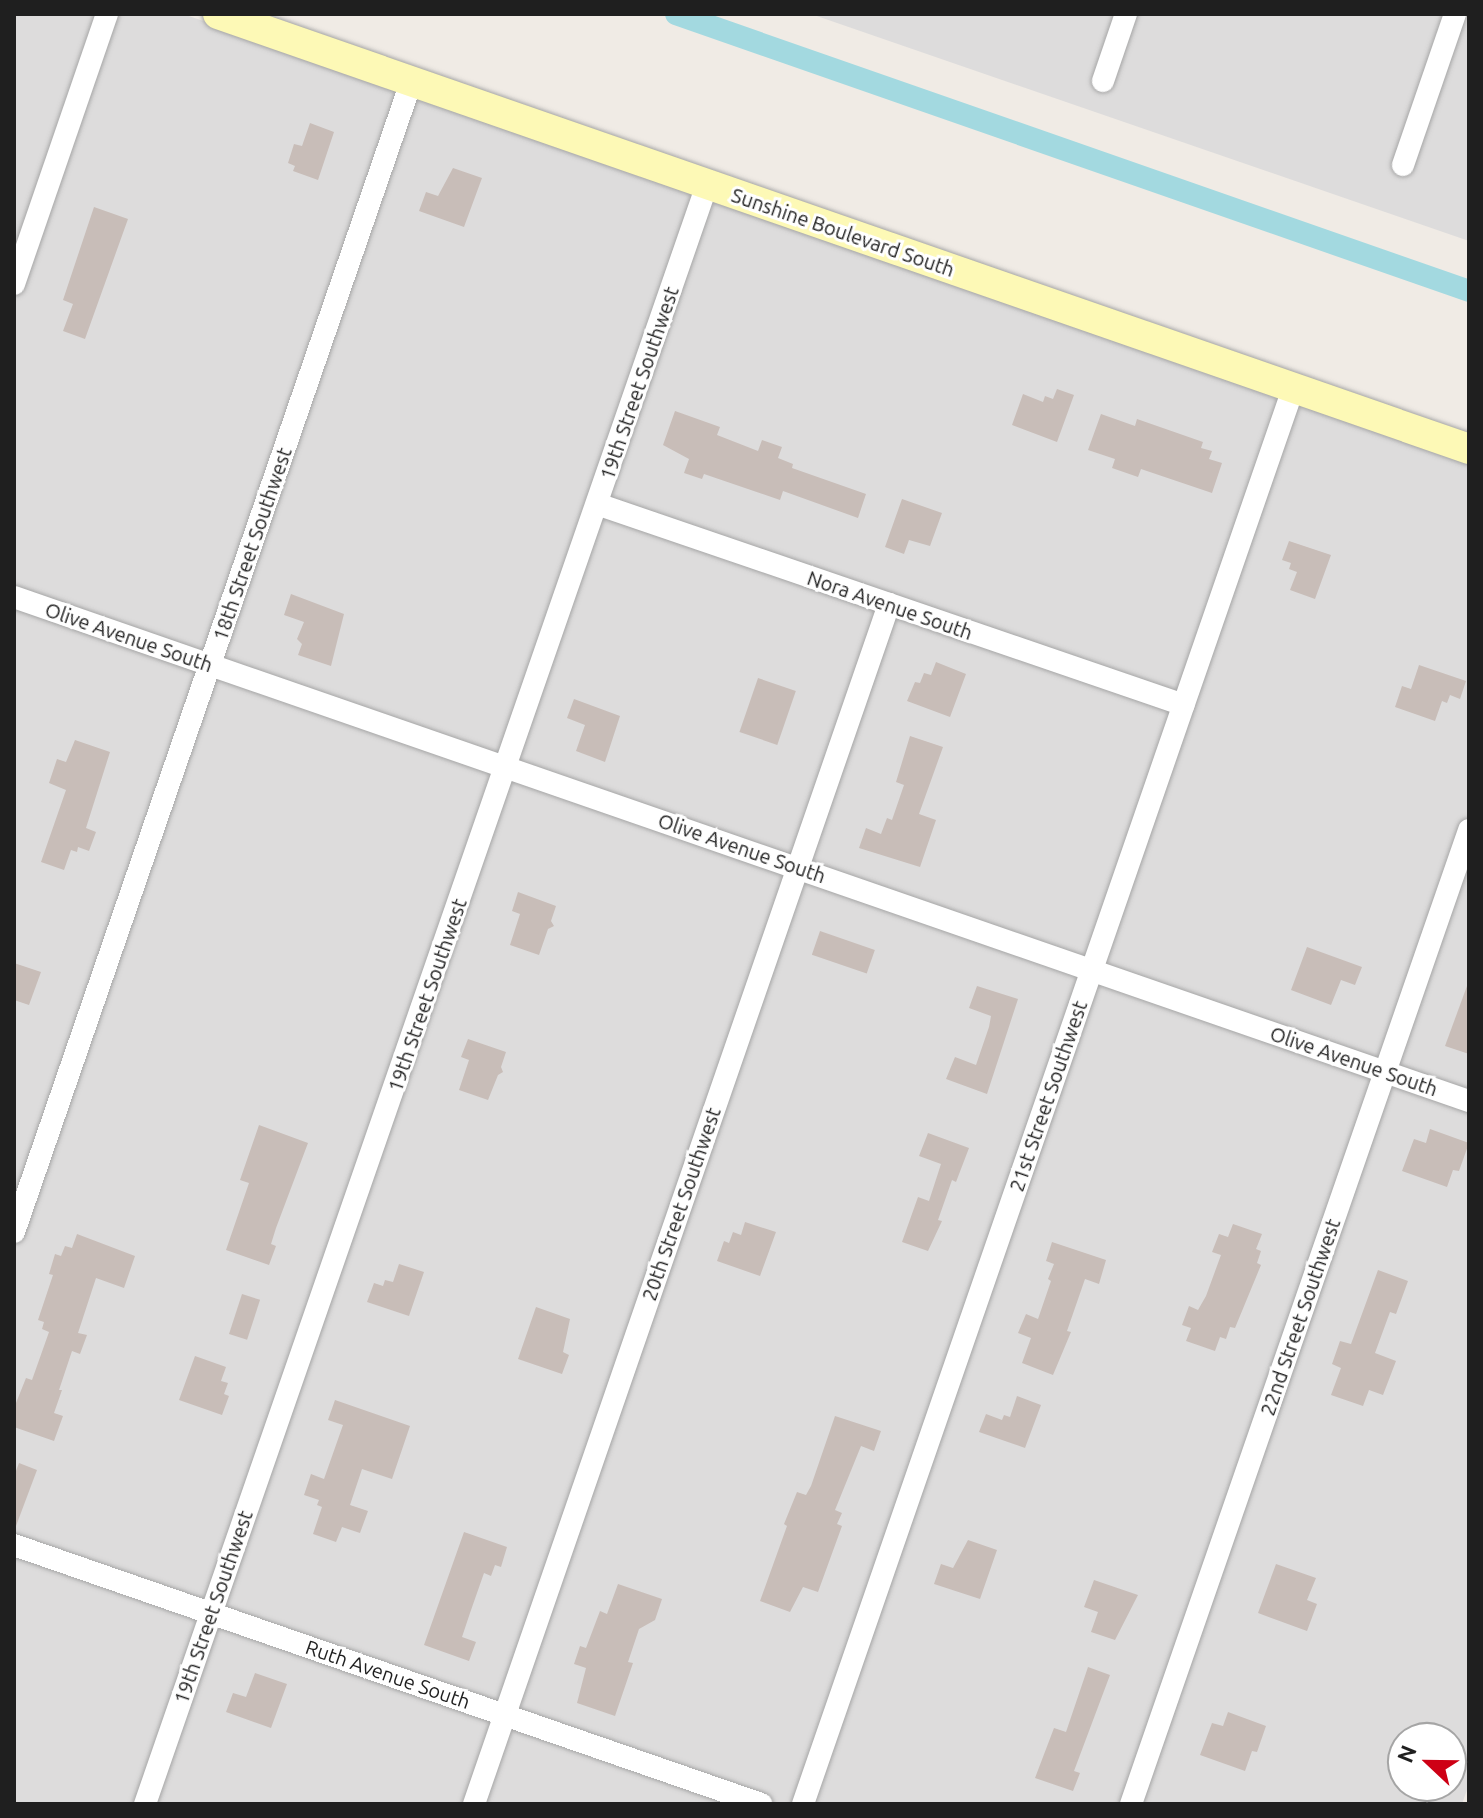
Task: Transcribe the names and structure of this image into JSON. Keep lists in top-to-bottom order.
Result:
{
  "streets": {
    "street": [
      "Sunshine Boulevard South",
      "19th Street Southwest",
      "18th Street Southwest",
      "Nora Avenue South",
      "Olive Avenue South",
      "21st Street Southwest",
      "20th Street Southwest",
      "22nd Street Southwest",
      "Ruth Avenue South"
    ]
  },
  "crossings": [
    ["Sunshine Boulevard South", "19th Street Southwest"],
    ["Sunshine Boulevard South", "18th Street Southwest"],
    ["Sunshine Boulevard South", "21st Street Southwest"],
    ["19th Street Southwest", "Nora Avenue South"],
    ["19th Street Southwest", "Olive Avenue South"],
    ["19th Street Southwest", "Ruth Avenue South"],
    ["18th Street Southwest", "Olive Avenue South"],
    ["Nora Avenue South", "21st Street Southwest"],
    ["Nora Avenue South", "20th Street Southwest"],
    ["Olive Avenue South", "21st Street Southwest"],
    ["Olive Avenue South", "20th Street Southwest"],
    ["Olive Avenue South", "22nd Street Southwest"],
    ["20th Street Southwest", "Ruth Avenue South"]
  ],
  "north": "left"
}
